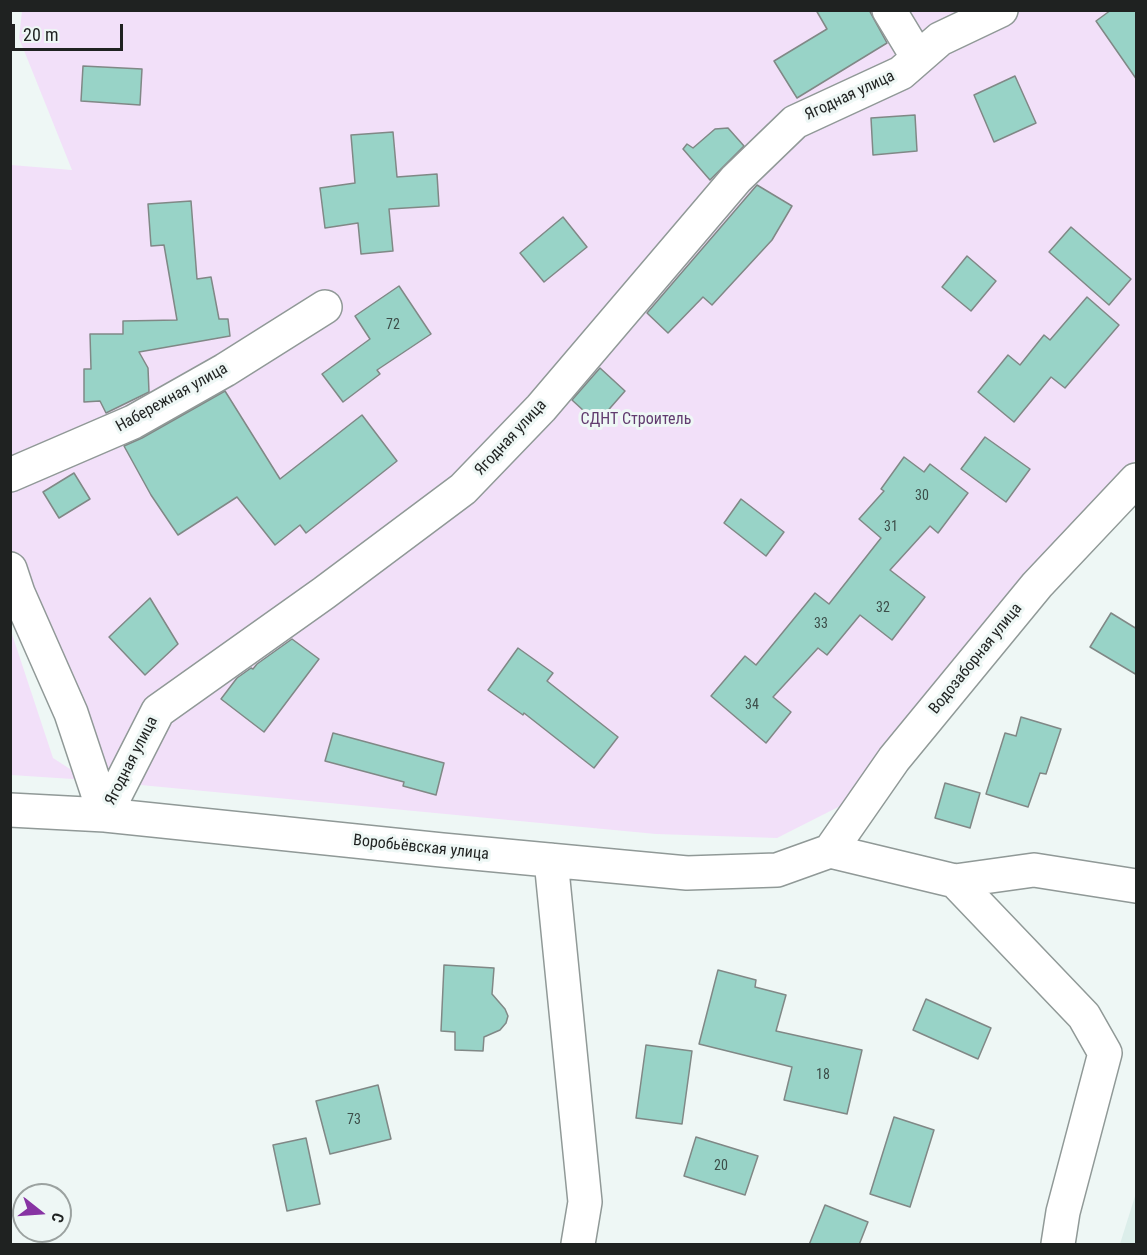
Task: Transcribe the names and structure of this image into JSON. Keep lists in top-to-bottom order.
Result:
{
  "streets": {
    "street": [
      "Ягодная улица",
      "Набережная улица",
      "Водозаборная улица",
      "Воробьёвская улица"
    ]
  },
  "crossings": [
    ["Ягодная улица", "Воробьёвская улица"],
    ["Водозаборная улица", "Воробьёвская улица"]
  ],
  "parks": ["СДНТ Строитель"],
  "house_numbers": [
    "72",
    "30",
    "31",
    "32",
    "33",
    "34",
    "18",
    "73",
    "20"
  ],
  "scale_bar": "20 m",
  "north": "right"
}
